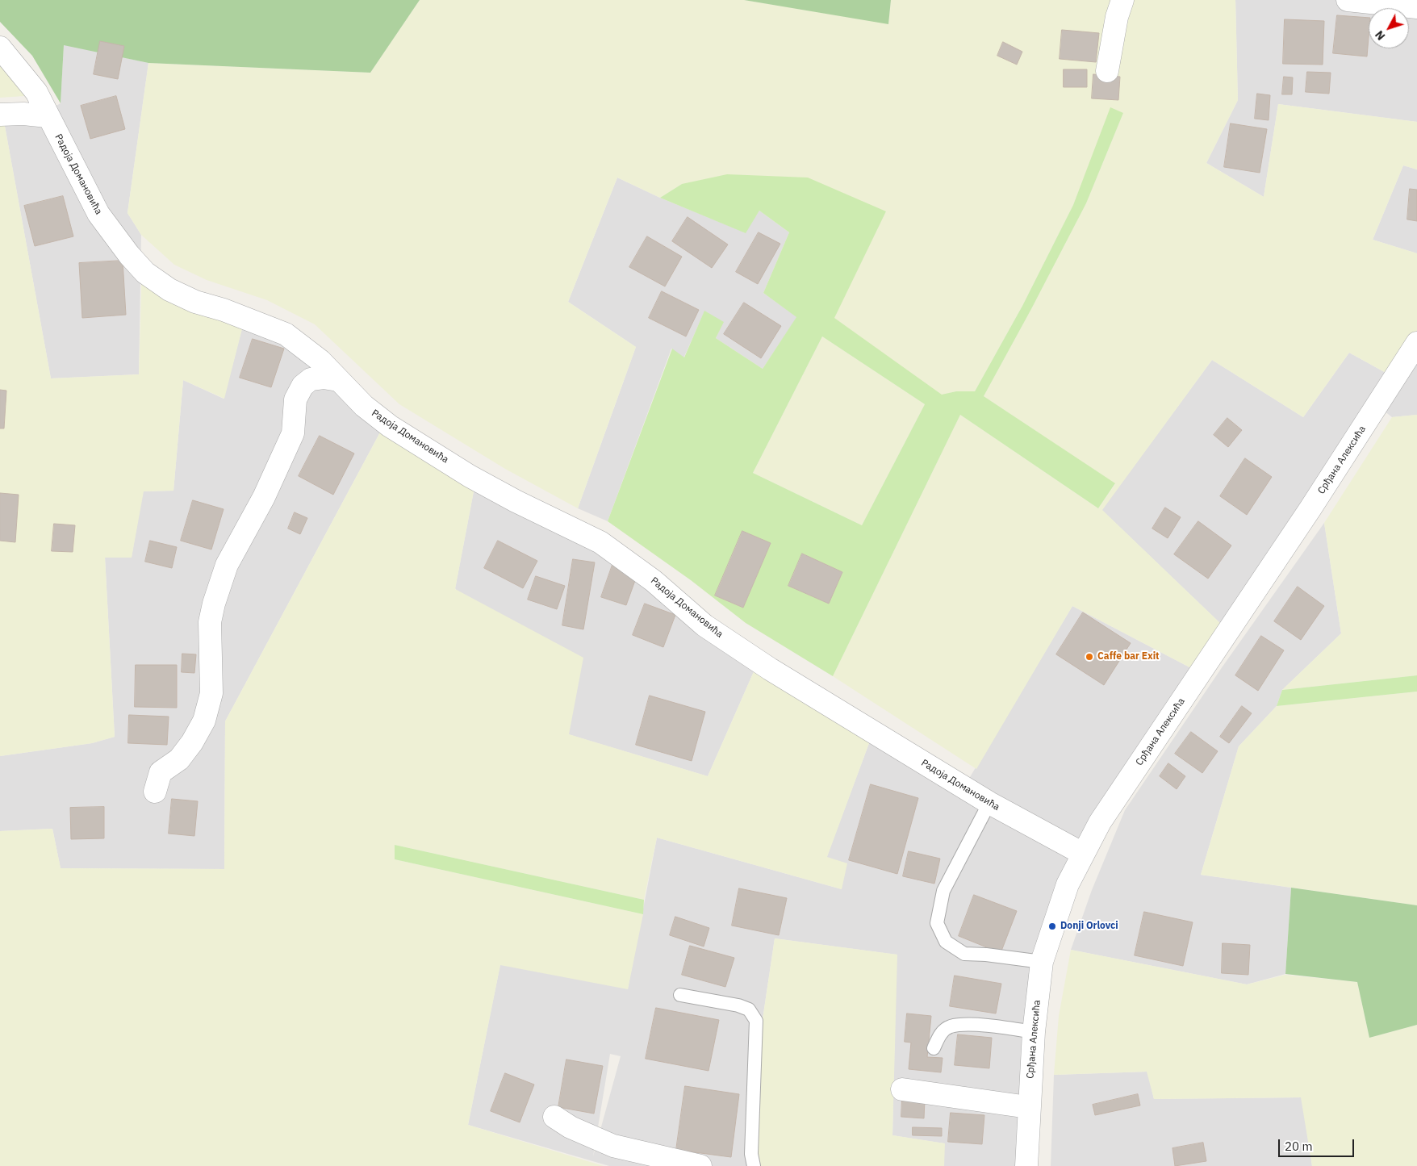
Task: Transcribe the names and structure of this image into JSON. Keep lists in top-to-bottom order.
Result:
{
  "streets": {
    "street": ["Радоја Домановића", "Срђана Алексића"]
  },
  "crossings": [
    ["Радоја Домановића", "Срђана Алексића"]
  ],
  "places": ["Caffe bar Exit", "Donji Orlovci"],
  "scale_bar": "20 m",
  "north": "bottom left"
}
